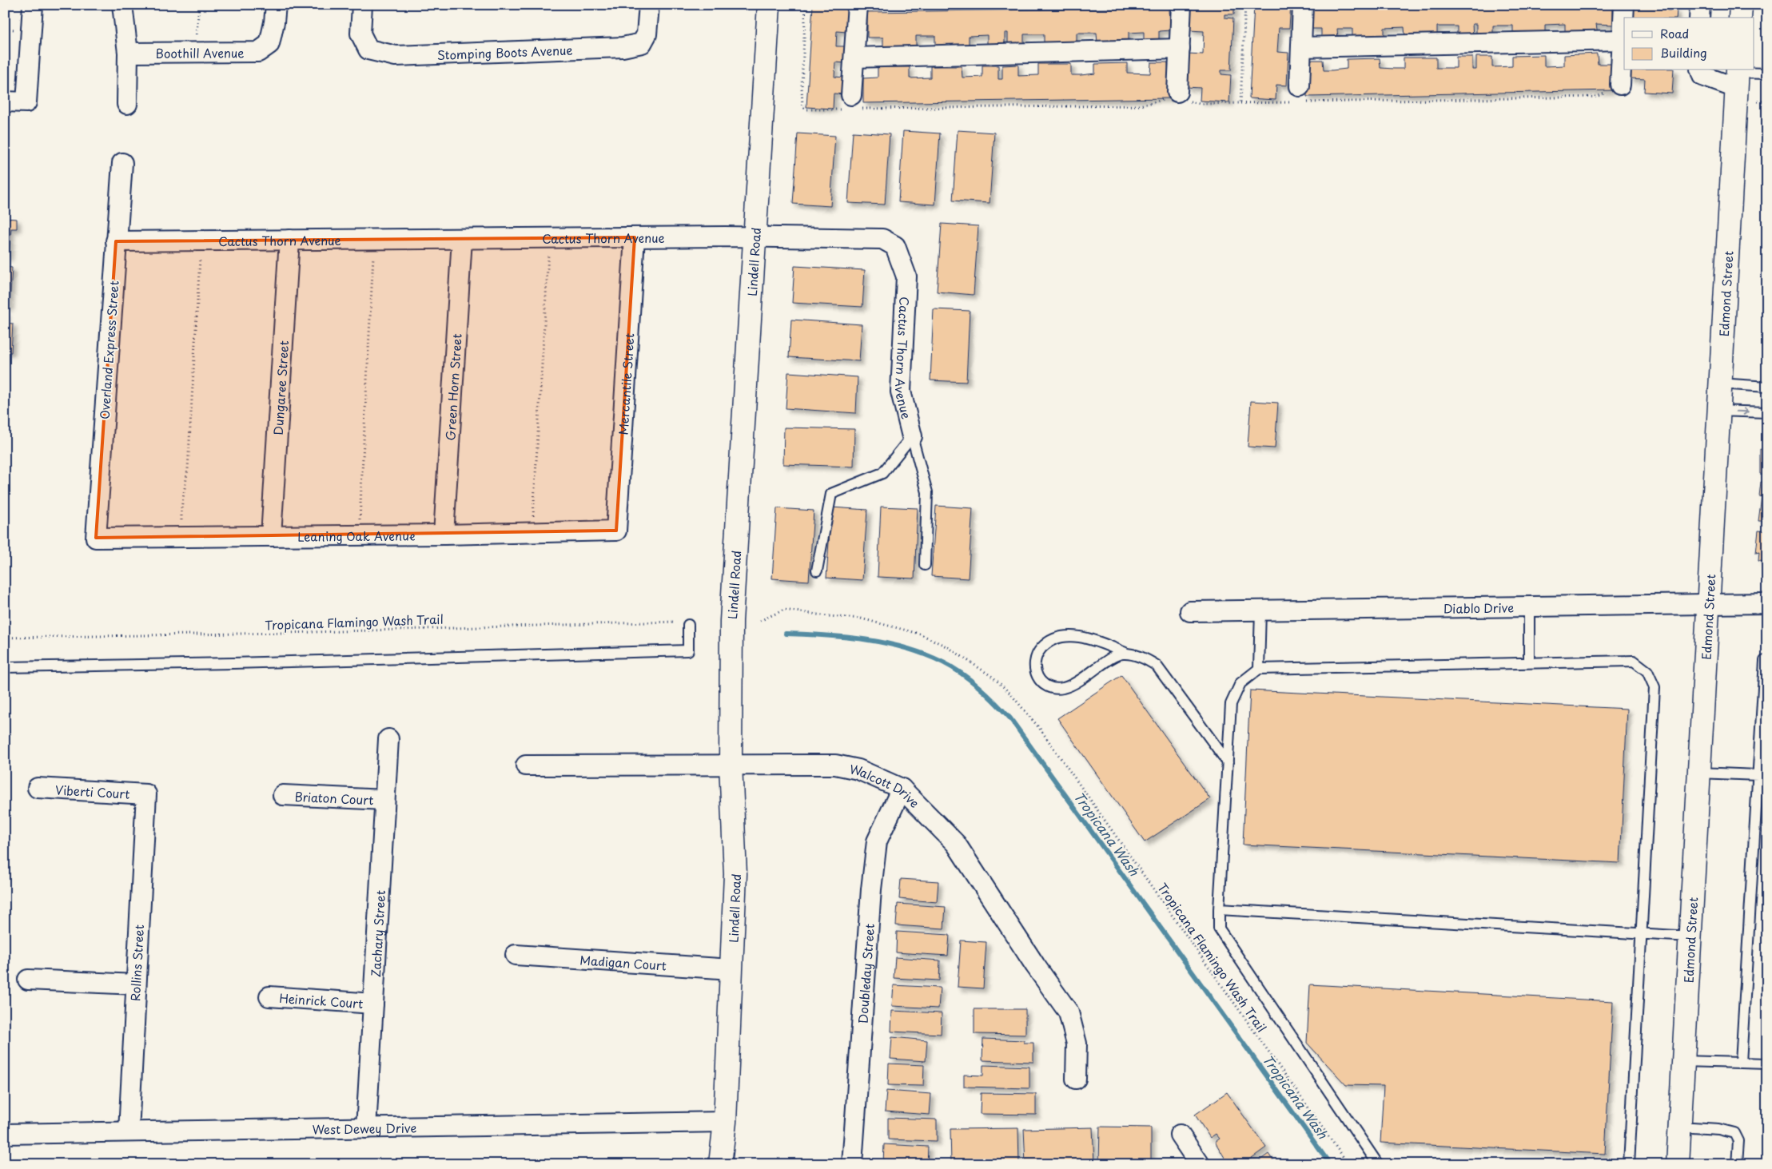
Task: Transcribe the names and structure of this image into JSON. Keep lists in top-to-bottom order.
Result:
{
  "streets": {
    "street": [
      "Stomping Boots Avenue",
      "Boothill Avenue",
      "Cactus Thorn Avenue",
      "Lindell Road",
      "Edmond Street",
      "Overland Express Street",
      "Mercantile Street",
      "Green Horn Street",
      "Dungaree Street",
      "Leaning Oak Avenue",
      "Diablo Drive",
      "Walcott Drive",
      "Viberti Court",
      "Briaton Court",
      "Zachary Street",
      "Madigan Court",
      "Rollins Street",
      "Doubleday Street",
      "Heinrick Court",
      "West Dewey Drive"
    ],
    "path": ["Tropicana Flamingo Wash Trail"]
  },
  "crossings": [
    ["Cactus Thorn Avenue", "Lindell Road"],
    ["Cactus Thorn Avenue", "Overland Express Street"],
    ["Cactus Thorn Avenue", "Mercantile Street"],
    ["Cactus Thorn Avenue", "Green Horn Street"],
    ["Cactus Thorn Avenue", "Dungaree Street"],
    ["Lindell Road", "Walcott Drive"],
    ["Lindell Road", "Madigan Court"],
    ["Lindell Road", "West Dewey Drive"],
    ["Edmond Street", "Diablo Drive"],
    ["Overland Express Street", "Leaning Oak Avenue"],
    ["Mercantile Street", "Leaning Oak Avenue"],
    ["Green Horn Street", "Leaning Oak Avenue"],
    ["Dungaree Street", "Leaning Oak Avenue"],
    ["Walcott Drive", "Doubleday Street"],
    ["Viberti Court", "Rollins Street"],
    ["Briaton Court", "Zachary Street"],
    ["Zachary Street", "Heinrick Court"],
    ["Zachary Street", "West Dewey Drive"],
    ["Rollins Street", "West Dewey Drive"]
  ],
  "water": ["Tropicana Wash"],
  "legend": ["Road", "Building"]
}
